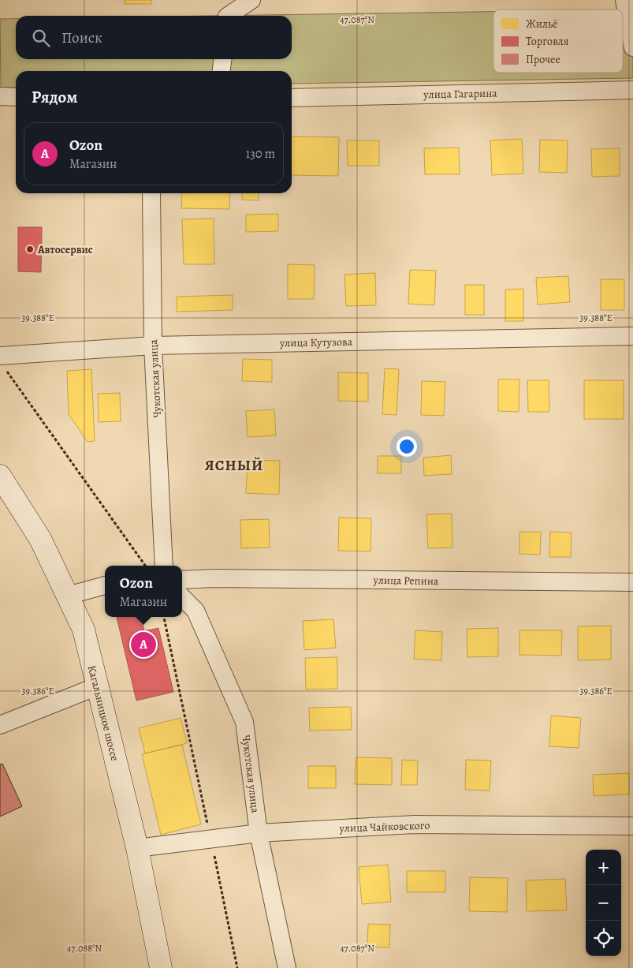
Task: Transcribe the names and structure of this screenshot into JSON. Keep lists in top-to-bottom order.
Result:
{
  "streets": {
    "main road": ["Кагальницкое шоссе"],
    "street": [
      "улица Гагарина",
      "улица Кутузова",
      "Чукотская улица",
      "улица Репина",
      "улица Чайковского"
    ]
  },
  "crossings": [
    ["улица Кутузова", "Чукотская улица"],
    ["Чукотская улица", "улица Чайковского"],
    ["Кагальницкое шоссе", "улица Чайковского"]
  ],
  "districts": ["ЯСНЫЙ"],
  "places": ["Автосервис"],
  "legend": ["Жильё", "Торговля", "Прочее"],
  "page": {
    "search": "Поиск",
    "heading": "Рядом",
    "list": [
      {
        "mark": "A",
        "name": "Ozon",
        "note": "Магазин",
        "value": "130 m"
      }
    ],
    "popup": ["Ozon", "Магазин"],
    "pins": "A",
    "map_buttons": ["+", "−"]
  },
  "coordinates": [
    "47.087°N",
    "39.388°E",
    "39.386°E",
    "47.088°N"
  ]
}
